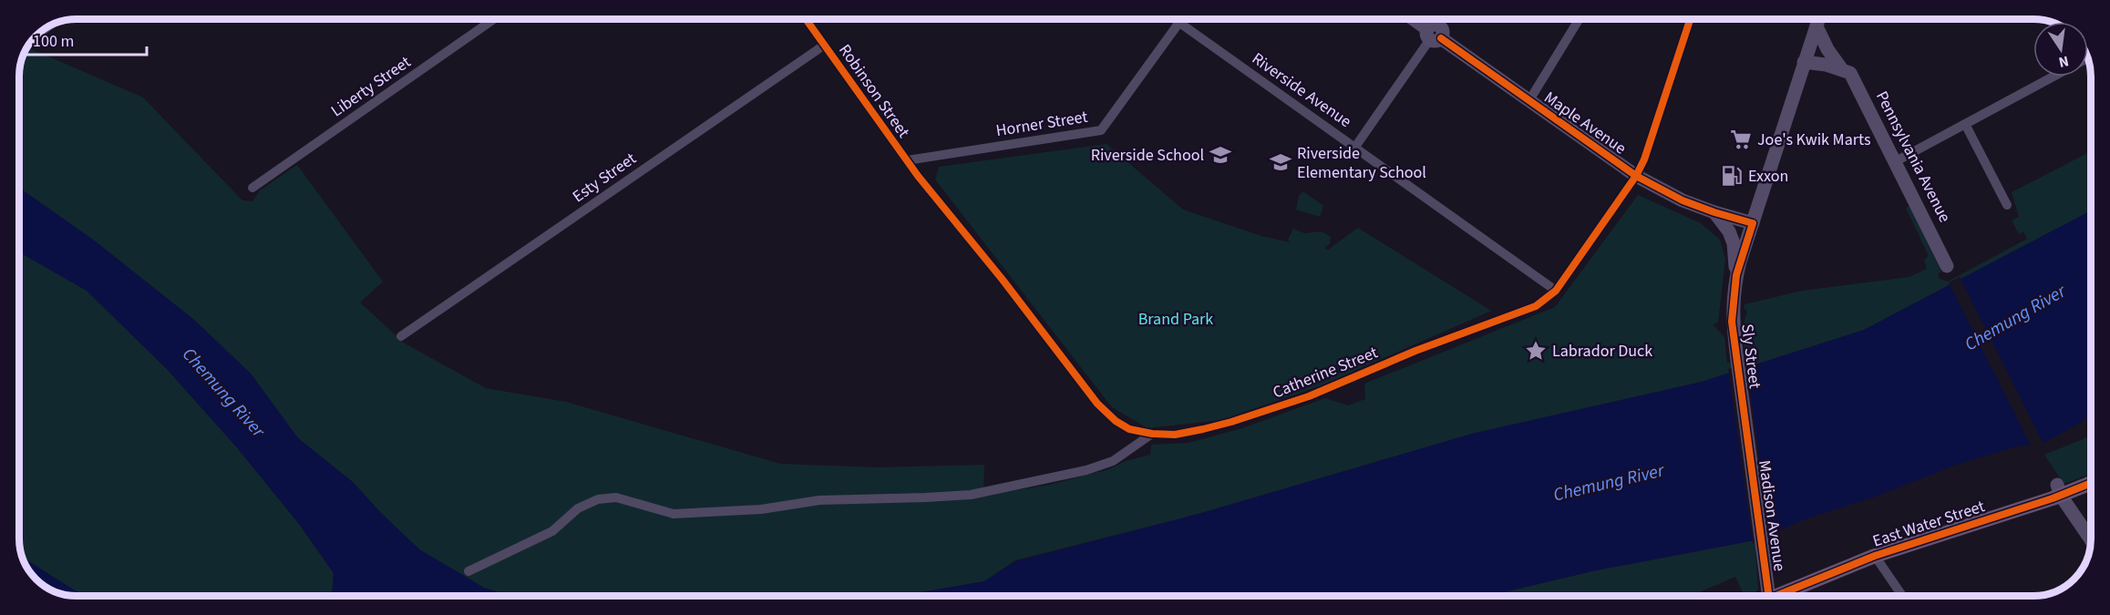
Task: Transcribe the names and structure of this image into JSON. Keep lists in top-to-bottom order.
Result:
{
  "streets": {
    "main road": [
      "Maple Avenue",
      "Pennsylvania Avenue",
      "Sly Street",
      "Madison Avenue",
      "East Water Street"
    ],
    "street": [
      "Liberty Street",
      "Riverside Avenue",
      "Robinson Street",
      "Horner Street",
      "Esty Street",
      "Catherine Street"
    ]
  },
  "crossings": [
    ["Riverside Avenue", "Horner Street"],
    ["Riverside Avenue", "Catherine Street"],
    ["Robinson Street", "Horner Street"],
    ["Robinson Street", "Esty Street"],
    ["Robinson Street", "Catherine Street"],
    ["Maple Avenue", "Sly Street"],
    ["Maple Avenue", "Catherine Street"],
    ["Horner Street", "Catherine Street"],
    ["Sly Street", "Madison Avenue"]
  ],
  "water": ["Chemung River"],
  "parks": ["Brand Park"],
  "places": {
    "supermarket": ["Joe's Kwik Marts"],
    "school or university": ["Riverside School", "Riverside Elementary School"],
    "fuel station": ["Exxon"],
    "place": ["Labrador Duck"]
  },
  "scale_bar": "100 m",
  "north": "bottom"
}
